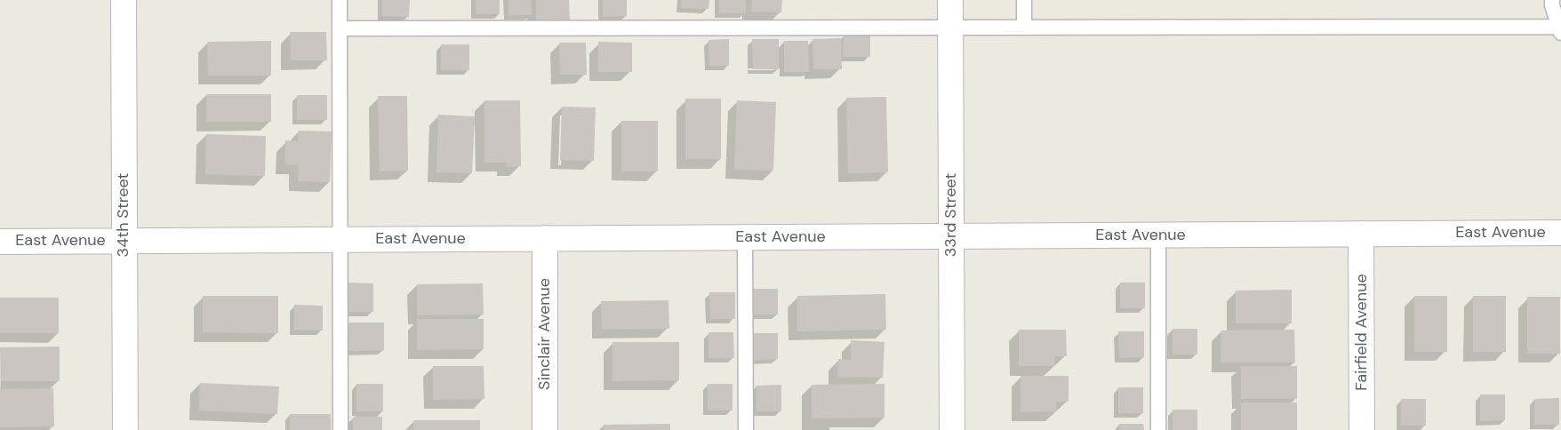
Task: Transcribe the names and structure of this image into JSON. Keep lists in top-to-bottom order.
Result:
{
  "streets": {
    "street": [
      "34th Street",
      "33rd Street",
      "East Avenue",
      "Fairfield Avenue",
      "Sinclair Avenue"
    ]
  },
  "crossings": [
    ["34th Street", "East Avenue"],
    ["33rd Street", "East Avenue"],
    ["East Avenue", "Fairfield Avenue"],
    ["East Avenue", "Sinclair Avenue"]
  ]
}
